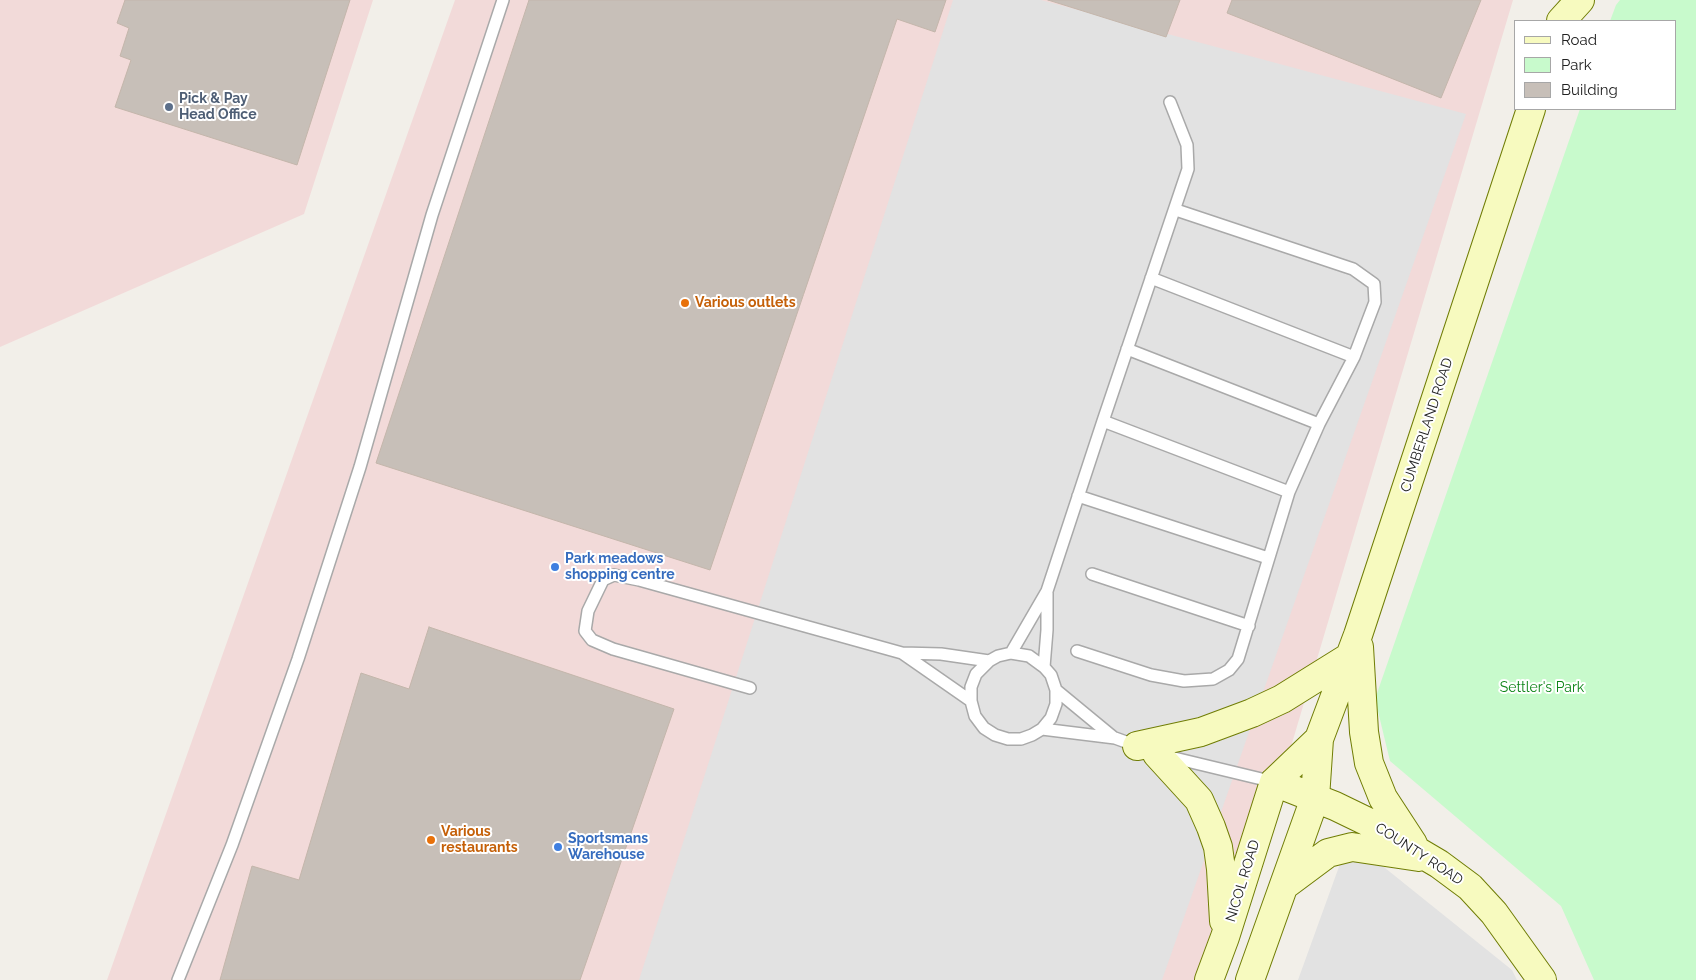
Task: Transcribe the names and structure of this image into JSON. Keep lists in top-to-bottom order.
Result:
{
  "streets": {
    "main road": ["CUMBERLAND ROAD", "COUNTY ROAD", "NICOL ROAD"]
  },
  "crossings": [
    ["CUMBERLAND ROAD", "COUNTY ROAD"],
    ["CUMBERLAND ROAD", "NICOL ROAD"],
    ["COUNTY ROAD", "NICOL ROAD"]
  ],
  "parks": ["Settler's Park"],
  "places": [
    "Pick & Pay Head Office",
    "Various outlets",
    "Park meadows shopping centre",
    "Various restaurants",
    "Sportsmans Warehouse"
  ],
  "legend": ["Road", "Park", "Building"]
}
